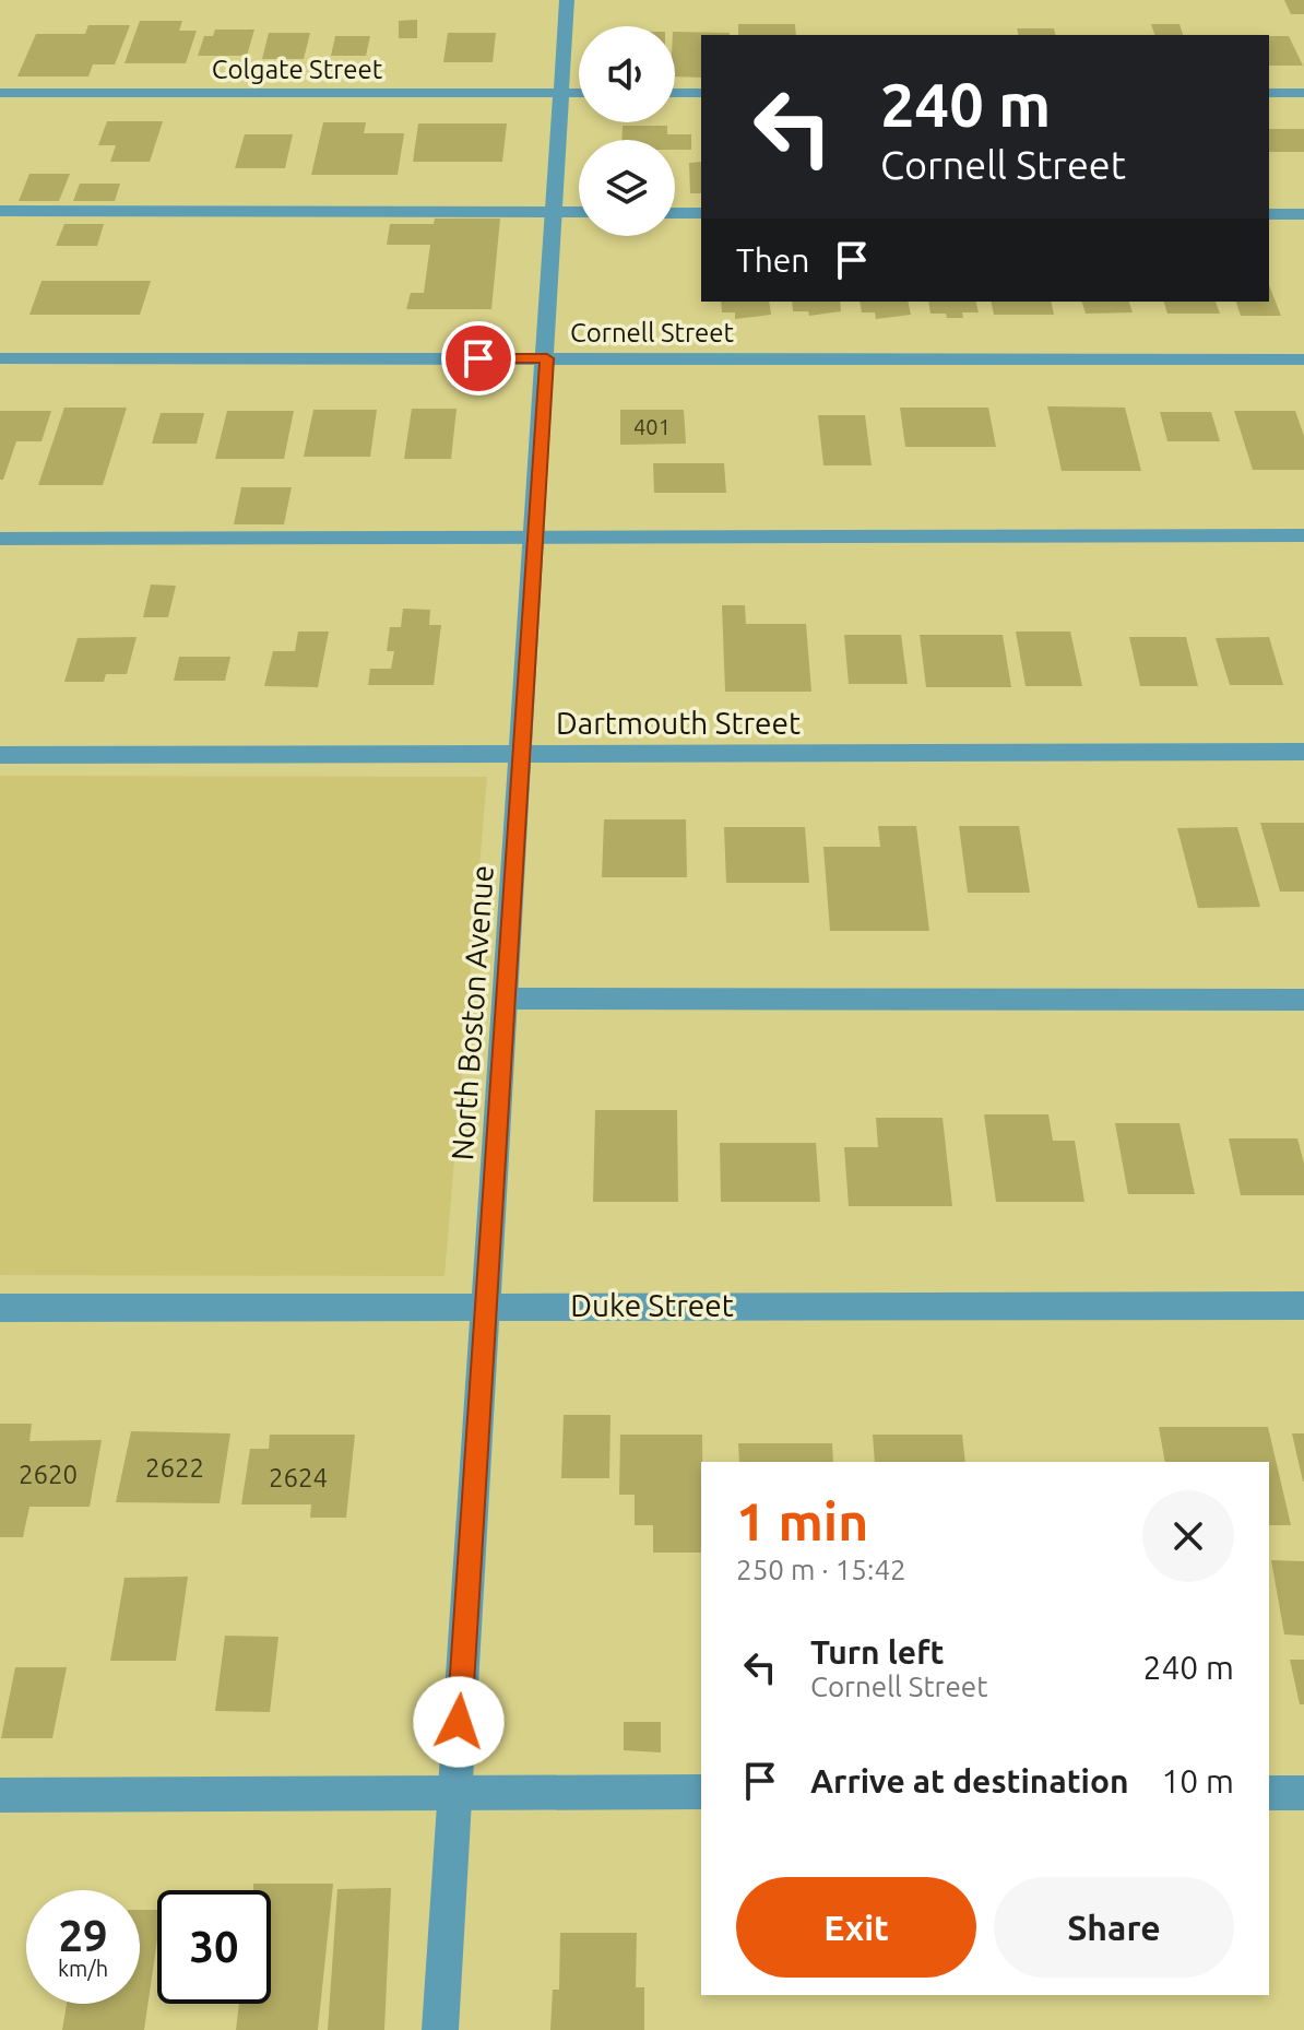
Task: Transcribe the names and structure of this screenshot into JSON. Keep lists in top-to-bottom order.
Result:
{
  "streets": {
    "street": [
      "Colgate Street",
      "Cornell Street",
      "Dartmouth Street",
      "North Boston Avenue",
      "Duke Street"
    ]
  },
  "crossings": [
    ["Colgate Street", "North Boston Avenue"],
    ["Cornell Street", "North Boston Avenue"],
    ["Dartmouth Street", "North Boston Avenue"],
    ["North Boston Avenue", "Duke Street"]
  ],
  "house_numbers": [
    "401",
    "2622",
    "2620",
    "2624"
  ],
  "page": {
    "turn": ["240 m", "Cornell Street"],
    "then": "Then",
    "heading": ["1 min", "250 m · 15:42"],
    "list": [
      {
        "name": "Turn left",
        "note": "Cornell Street",
        "value": "240 m"
      },
      {
        "name": "Arrive at destination",
        "value": "10 m"
      }
    ],
    "buttons": ["Exit", "Share"],
    "speed": "29 km/h",
    "limit": "30"
  }
}
